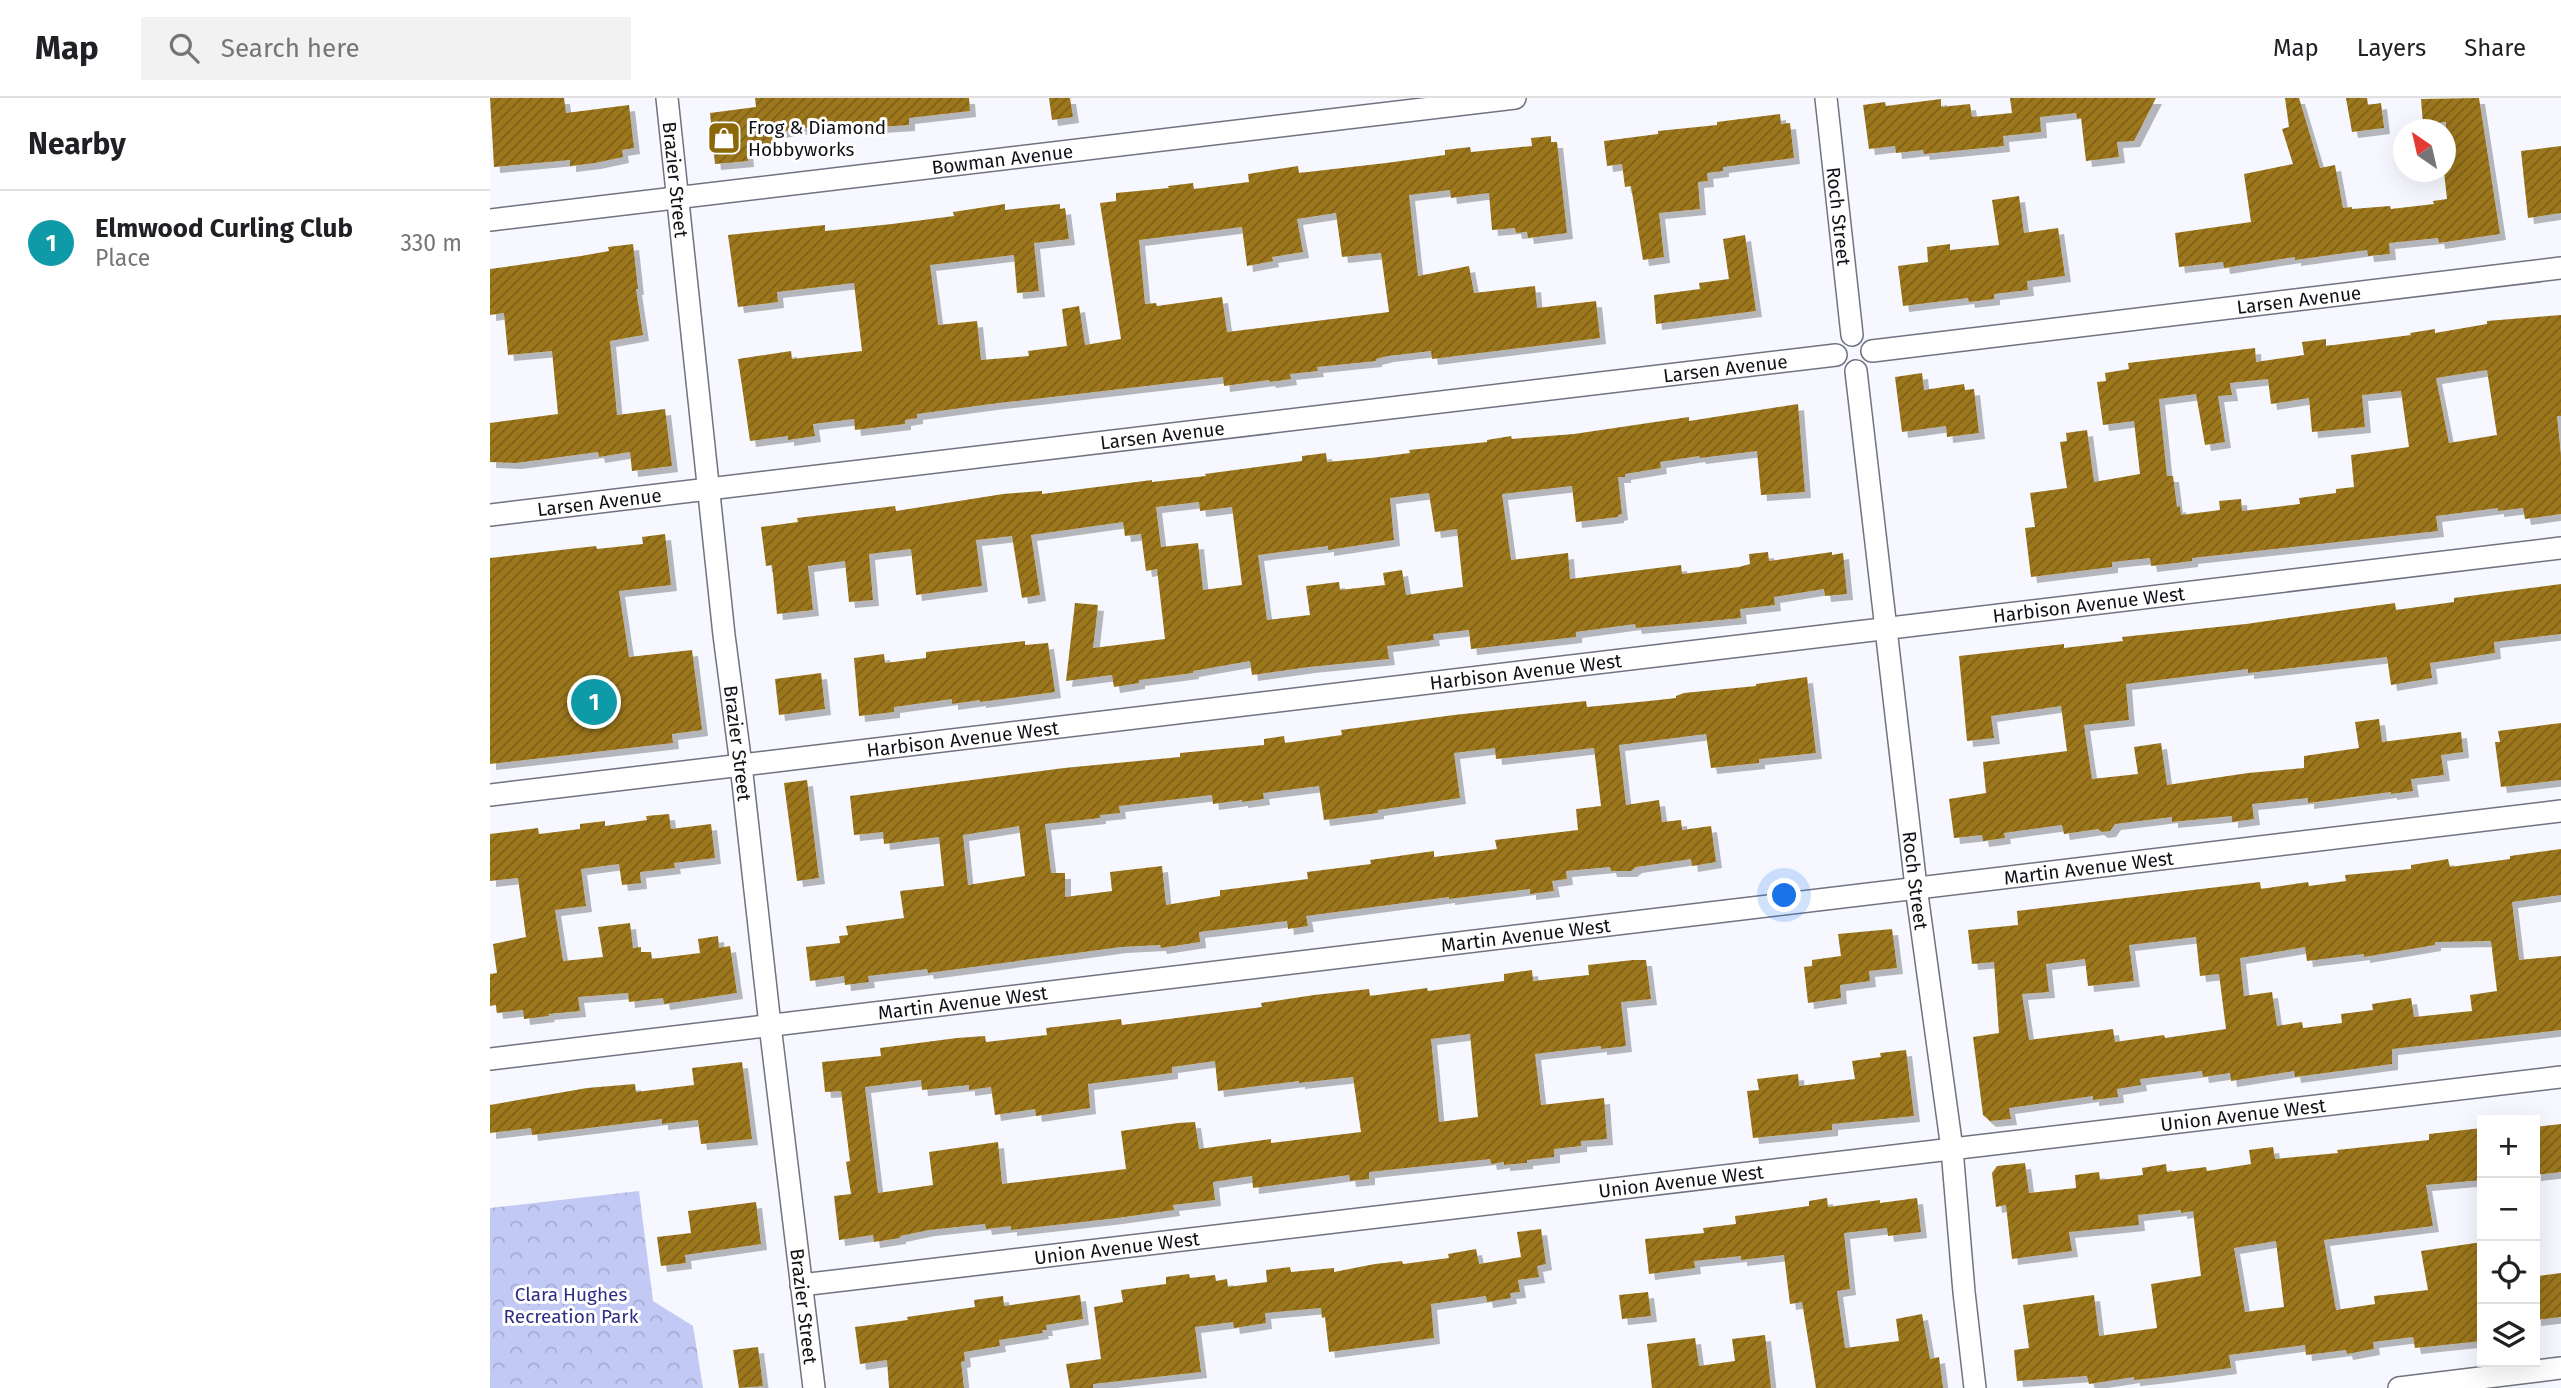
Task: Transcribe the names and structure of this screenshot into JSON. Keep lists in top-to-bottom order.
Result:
{
  "streets": {
    "street": [
      "Bowman Avenue",
      "Brazier Street",
      "Roch Street",
      "Larsen Avenue",
      "Harbison Avenue West",
      "Martin Avenue West",
      "Union Avenue West"
    ]
  },
  "crossings": [
    ["Bowman Avenue", "Brazier Street"],
    ["Brazier Street", "Larsen Avenue"],
    ["Brazier Street", "Harbison Avenue West"],
    ["Brazier Street", "Martin Avenue West"],
    ["Brazier Street", "Union Avenue West"],
    ["Roch Street", "Larsen Avenue"],
    ["Roch Street", "Harbison Avenue West"],
    ["Roch Street", "Martin Avenue West"],
    ["Roch Street", "Union Avenue West"]
  ],
  "parks": ["Clara Hughes Recreation Park"],
  "places": {
    "shop": ["Frog & Diamond Hobbyworks"]
  },
  "north": "top left",
  "page": {
    "header": "Map",
    "search": "Search here",
    "nav": ["Map", "Layers", "Share"],
    "heading": "Nearby",
    "list": [
      {
        "mark": "1",
        "name": "Elmwood Curling Club",
        "note": "Place",
        "value": "330 m"
      }
    ],
    "pins": "1",
    "map_buttons": ["+", "−"]
  }
}
